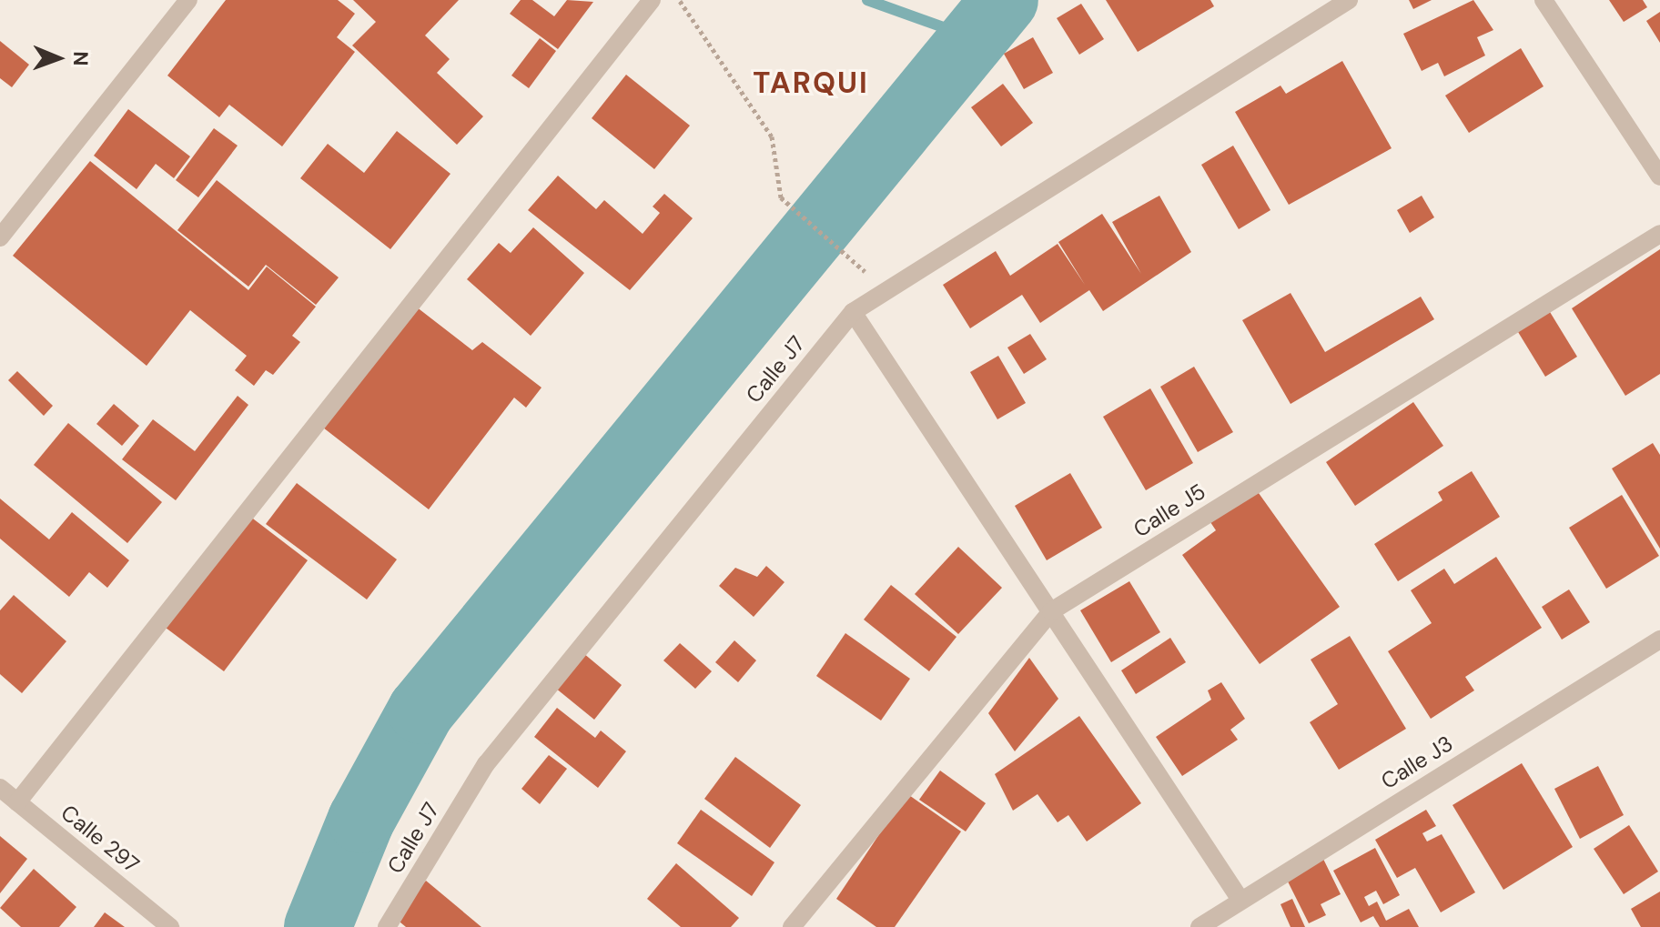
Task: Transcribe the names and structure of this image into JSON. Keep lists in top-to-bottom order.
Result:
{
  "streets": {
    "street": [
      "Calle J7",
      "Calle J5",
      "Calle J3",
      "Calle 297"
    ]
  },
  "districts": ["TARQUI"],
  "north": "right"
}
